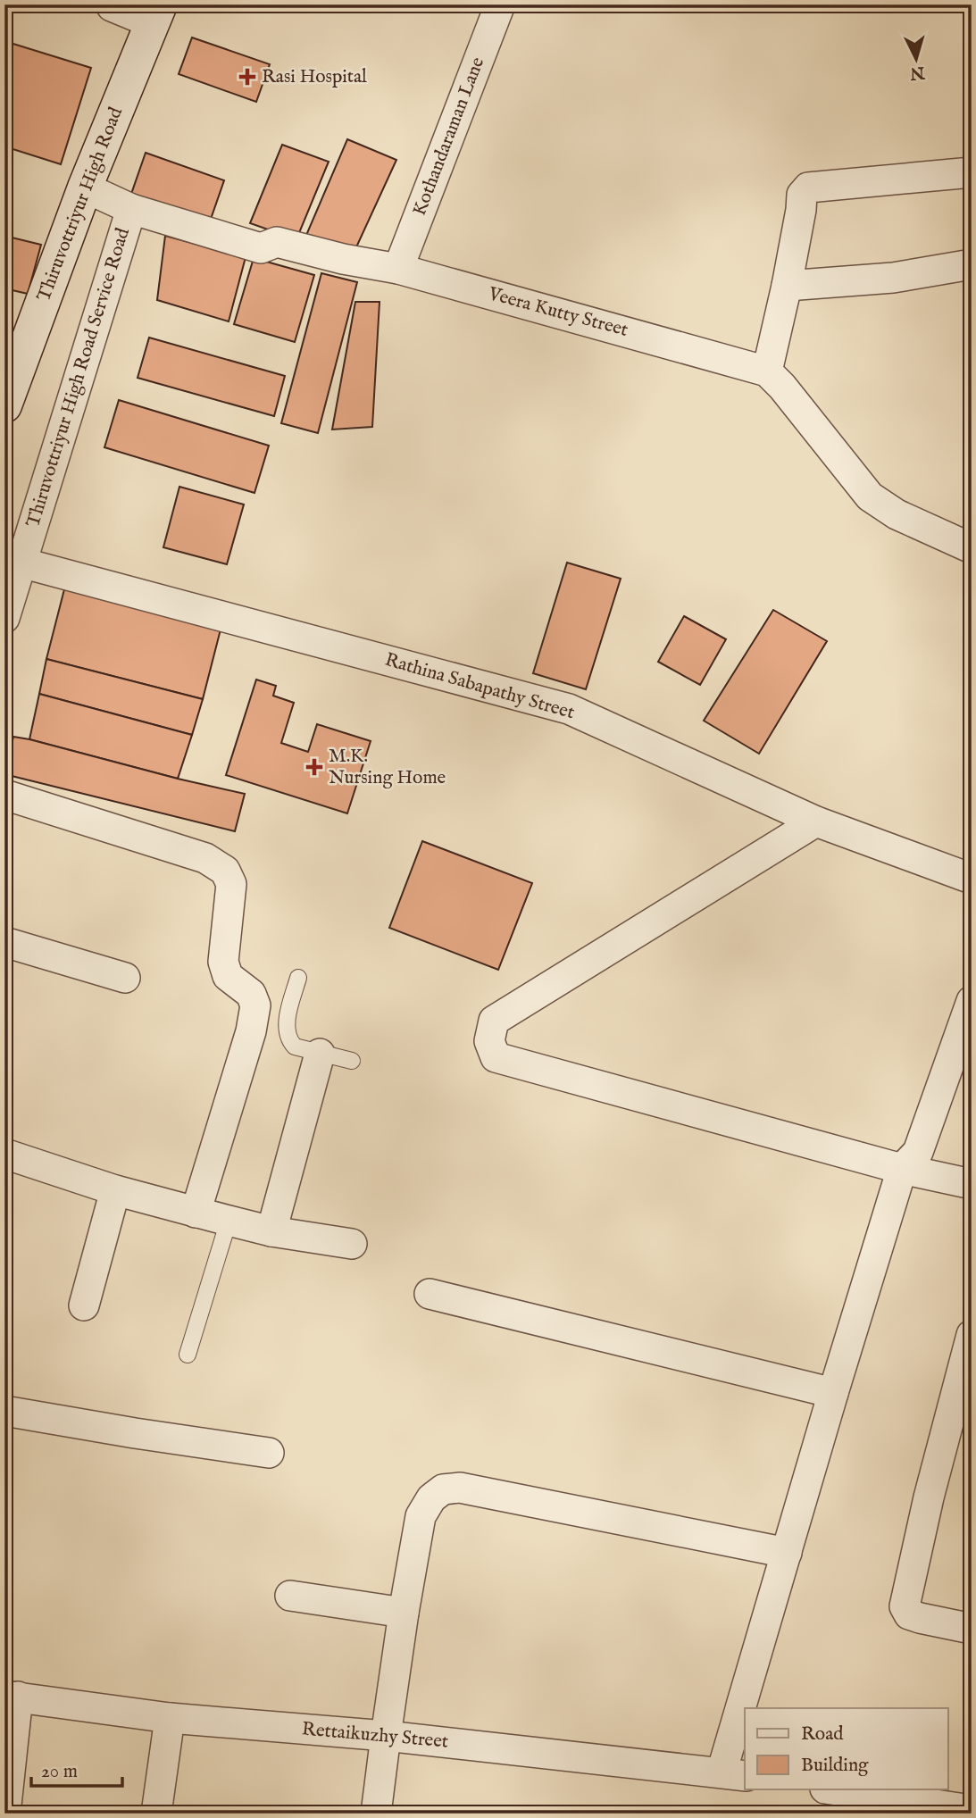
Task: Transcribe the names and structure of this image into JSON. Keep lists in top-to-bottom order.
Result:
{
  "streets": {
    "main road": ["Thiruvottriyur High Road"],
    "street": [
      "Kothandaraman Lane",
      "Veera Kutty Street",
      "Thiruvottriyur High Road Service Road",
      "Rathina Sabapathy Street",
      "Rettaikuzhy Street"
    ]
  },
  "crossings": [
    ["Kothandaraman Lane", "Veera Kutty Street"],
    ["Thiruvottriyur High Road", "Veera Kutty Street"],
    ["Veera Kutty Street", "Thiruvottriyur High Road Service Road"],
    ["Thiruvottriyur High Road Service Road", "Rathina Sabapathy Street"]
  ],
  "places": {
    "health": ["Rasi Hospital", "M.K. Nursing Home"]
  },
  "legend": ["Road", "Building"],
  "scale_bar": "20 m",
  "north": "bottom"
}
